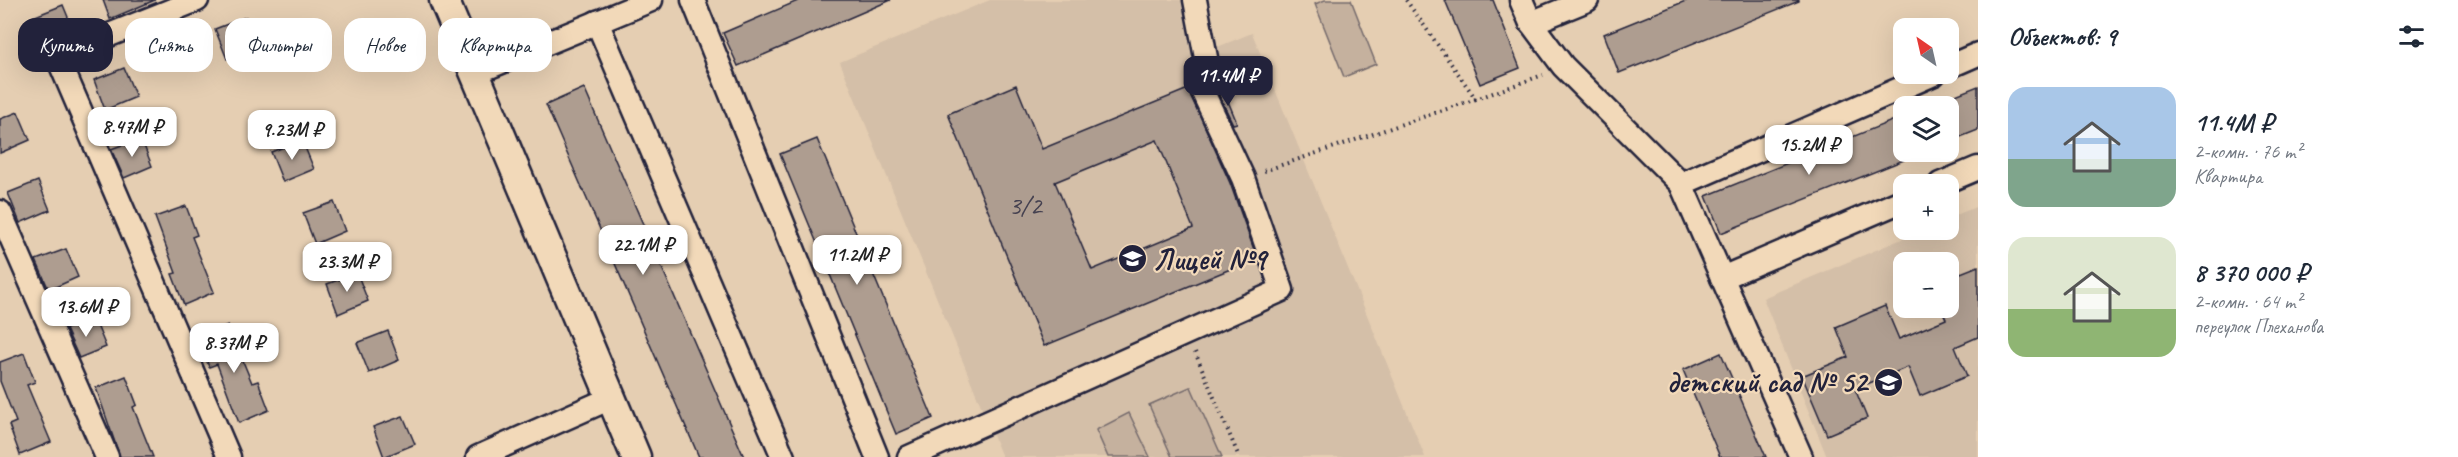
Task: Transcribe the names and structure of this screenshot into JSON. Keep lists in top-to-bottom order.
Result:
{
  "places": {
    "school or university": ["Лицей №9", "детский сад № 52"]
  },
  "house_numbers": ["3/2"],
  "north": "top left",
  "page": {
    "heading": "Объектов: 9",
    "map_buttons": ["+", "−"],
    "chip": [
      "Купить",
      "Снять",
      "Фильтры",
      "Новое",
      "Квартира"
    ],
    "price": [
      "11.4M ₽",
      "8.47M ₽",
      "9.23M ₽",
      "15.2M ₽",
      "22.1M ₽",
      "11.2M ₽",
      "23.3M ₽",
      "13.6M ₽",
      "8.37M ₽"
    ],
    "list": [
      {
        "name": "11.4M ₽",
        "note": "2-комн. · 76 m² · Квартира"
      },
      {
        "name": "8 370 000 ₽",
        "note": "2-комн. · 64 m² · переулок Плеханова"
      }
    ]
  }
}
